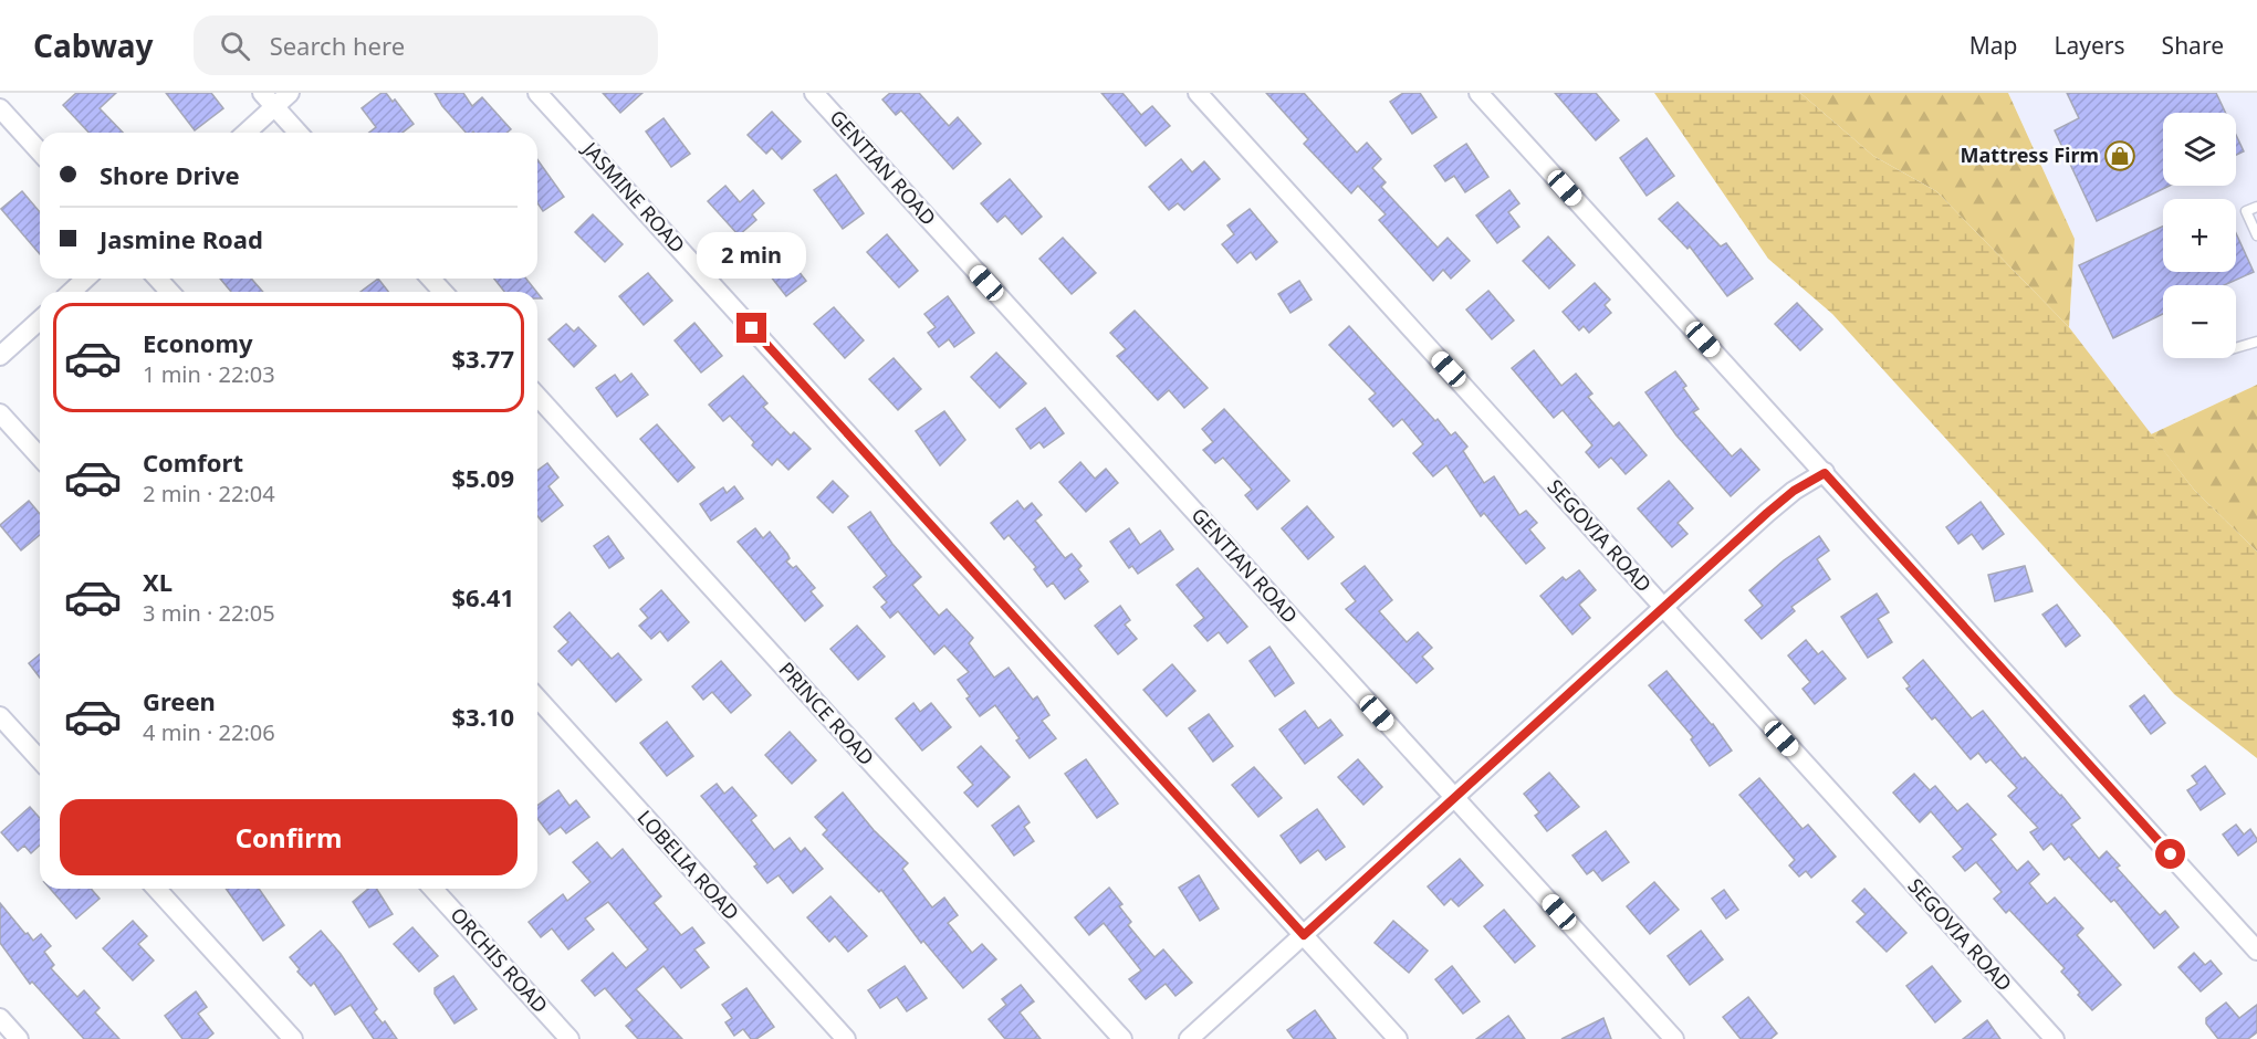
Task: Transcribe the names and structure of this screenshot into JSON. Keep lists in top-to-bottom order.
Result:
{
  "streets": {
    "street": [
      "GENTIAN ROAD",
      "JASMINE ROAD",
      "SEGOVIA ROAD",
      "PRINCE ROAD",
      "LOBELIA ROAD",
      "ORCHIS ROAD"
    ]
  },
  "places": {
    "shop": ["Mattress Firm"]
  },
  "page": {
    "header": "Cabway",
    "search": "Search here",
    "nav": ["Map", "Layers", "Share"],
    "map_buttons": ["+", "−"],
    "banner": ["Shore Drive", "Jasmine Road"],
    "bubble": "2 min",
    "list": [
      {
        "name": "Economy",
        "note": "1 min · 22:03",
        "value": "$3.77"
      },
      {
        "name": "Comfort",
        "note": "2 min · 22:04",
        "value": "$5.09"
      },
      {
        "name": "XL",
        "note": "3 min · 22:05",
        "value": "$6.41"
      },
      {
        "name": "Green",
        "note": "4 min · 22:06",
        "value": "$3.10"
      }
    ],
    "buttons": "Confirm"
  }
}
